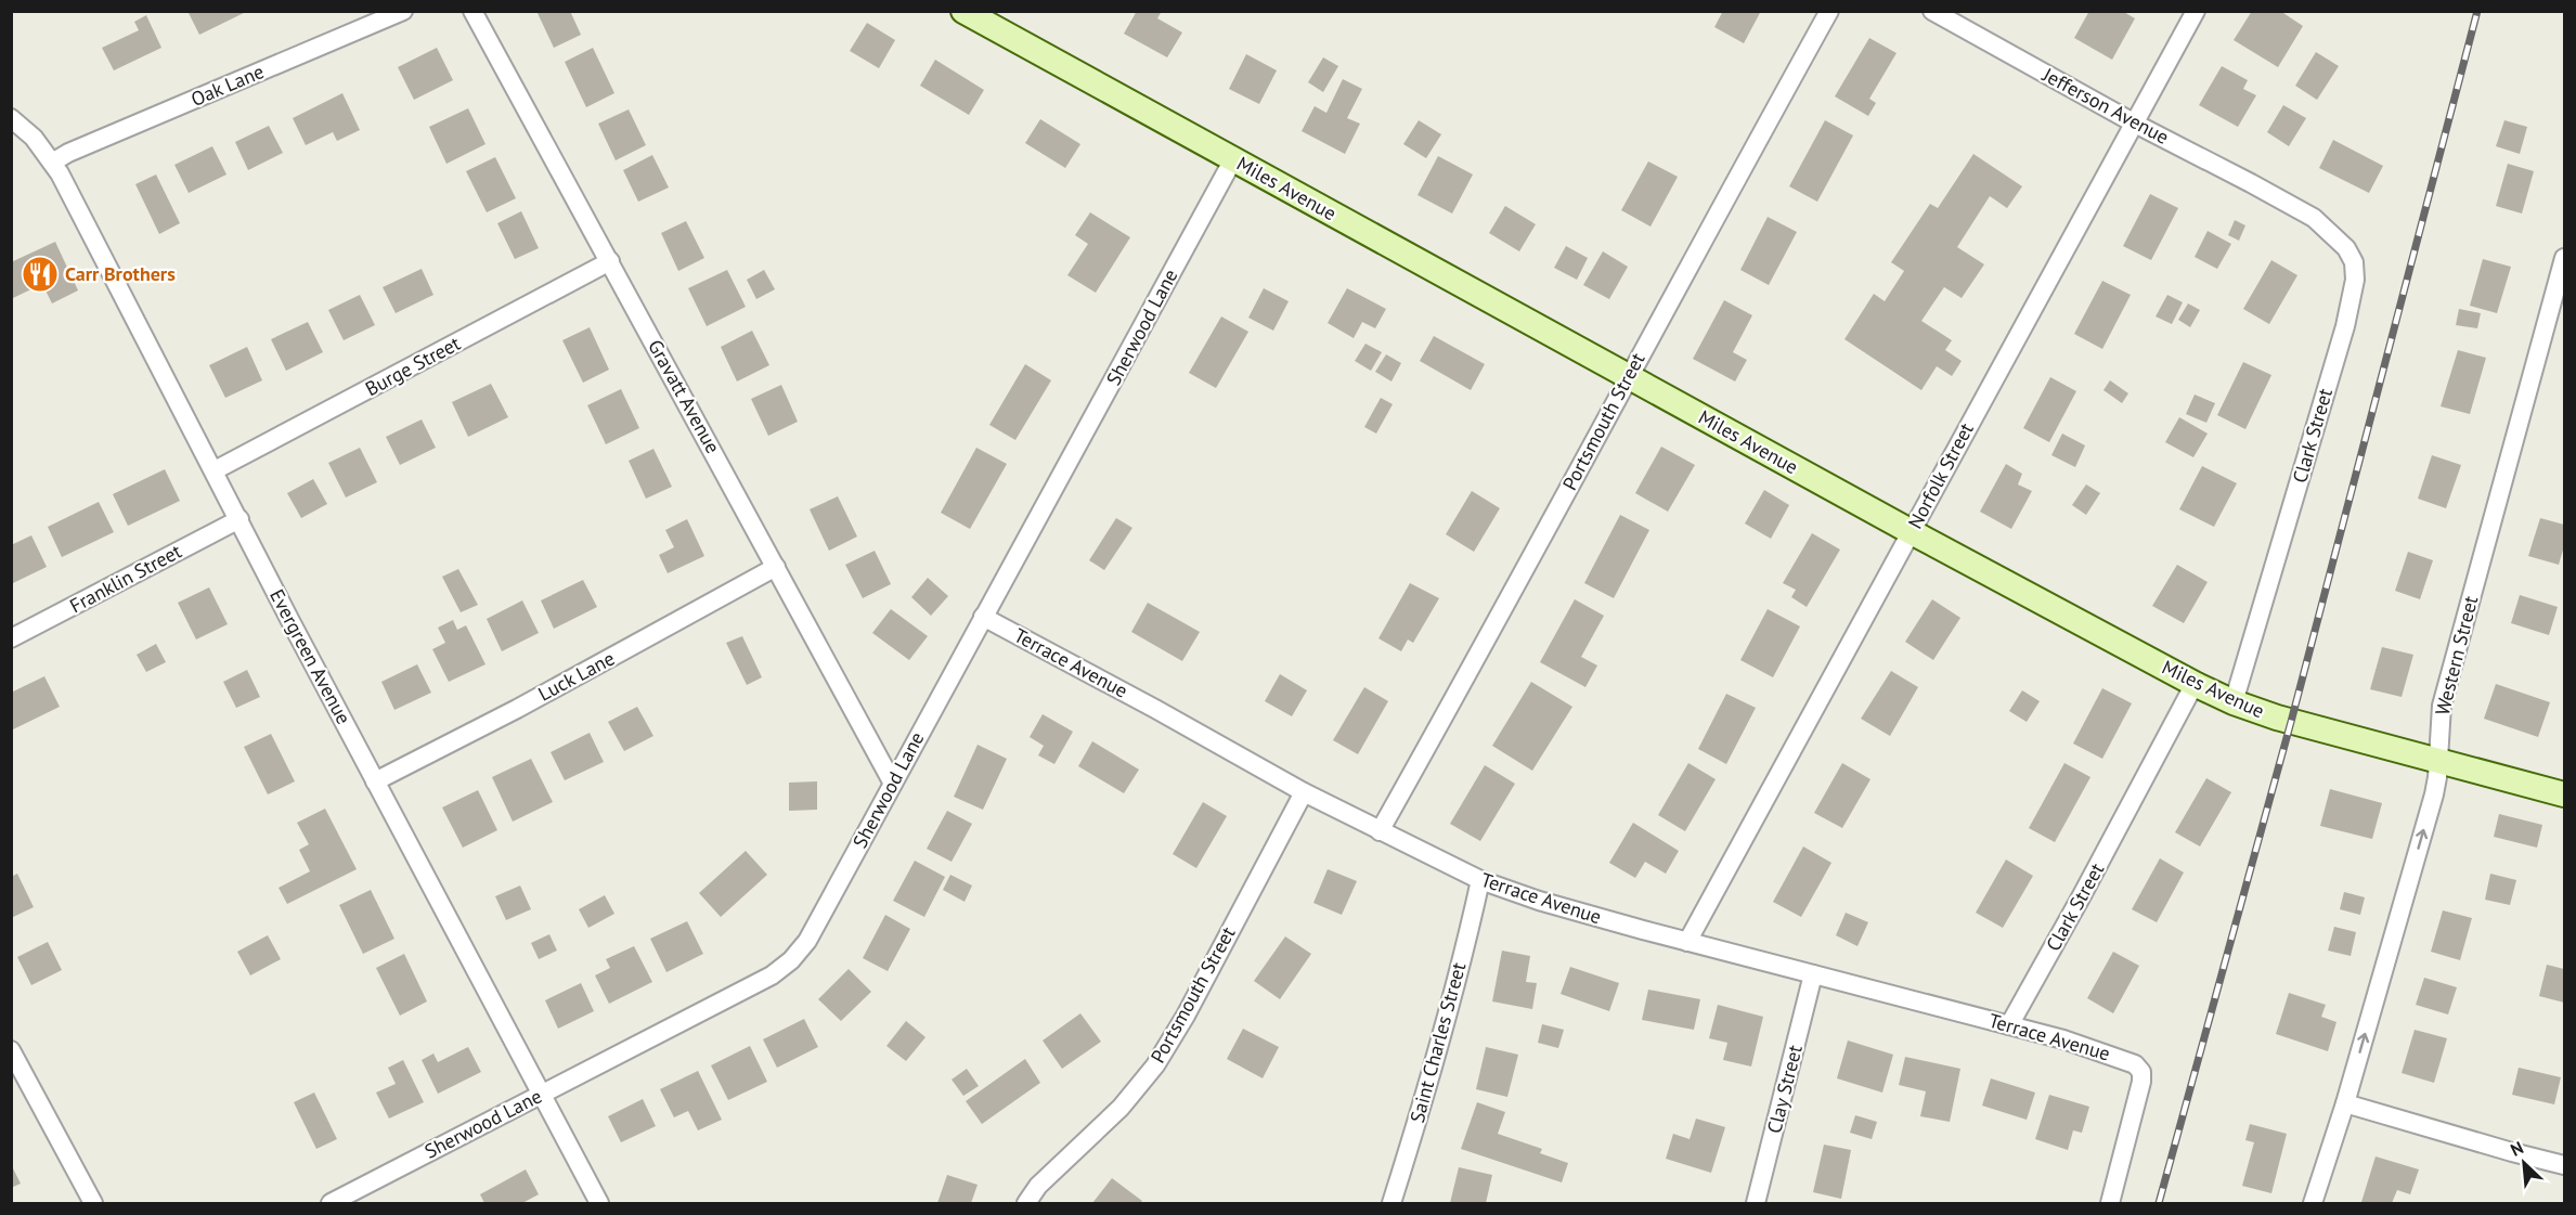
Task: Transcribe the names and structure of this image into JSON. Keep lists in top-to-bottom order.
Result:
{
  "streets": {
    "street": [
      "Oak Lane",
      "Jefferson Avenue",
      "Miles Avenue",
      "Sherwood Lane",
      "Burge Street",
      "Gravatt Avenue",
      "Portsmouth Street",
      "Clark Street",
      "Norfolk Street",
      "Franklin Street",
      "Western Street",
      "Evergreen Avenue",
      "Terrace Avenue",
      "Luck Lane",
      "Saint Charles Street",
      "Clay Street"
    ]
  },
  "crossings": [
    ["Oak Lane", "Evergreen Avenue"],
    ["Jefferson Avenue", "Clark Street"],
    ["Jefferson Avenue", "Norfolk Street"],
    ["Miles Avenue", "Sherwood Lane"],
    ["Miles Avenue", "Portsmouth Street"],
    ["Miles Avenue", "Clark Street"],
    ["Miles Avenue", "Norfolk Street"],
    ["Miles Avenue", "Western Street"],
    ["Sherwood Lane", "Gravatt Avenue"],
    ["Sherwood Lane", "Evergreen Avenue"],
    ["Sherwood Lane", "Terrace Avenue"],
    ["Burge Street", "Gravatt Avenue"],
    ["Burge Street", "Evergreen Avenue"],
    ["Gravatt Avenue", "Luck Lane"],
    ["Portsmouth Street", "Terrace Avenue"],
    ["Clark Street", "Terrace Avenue"],
    ["Norfolk Street", "Terrace Avenue"],
    ["Franklin Street", "Evergreen Avenue"],
    ["Evergreen Avenue", "Luck Lane"],
    ["Terrace Avenue", "Saint Charles Street"],
    ["Terrace Avenue", "Clay Street"]
  ],
  "one_way": ["Western Street"],
  "places": {
    "restaurant": ["Carr Brothers"]
  },
  "north": "top left"
}
